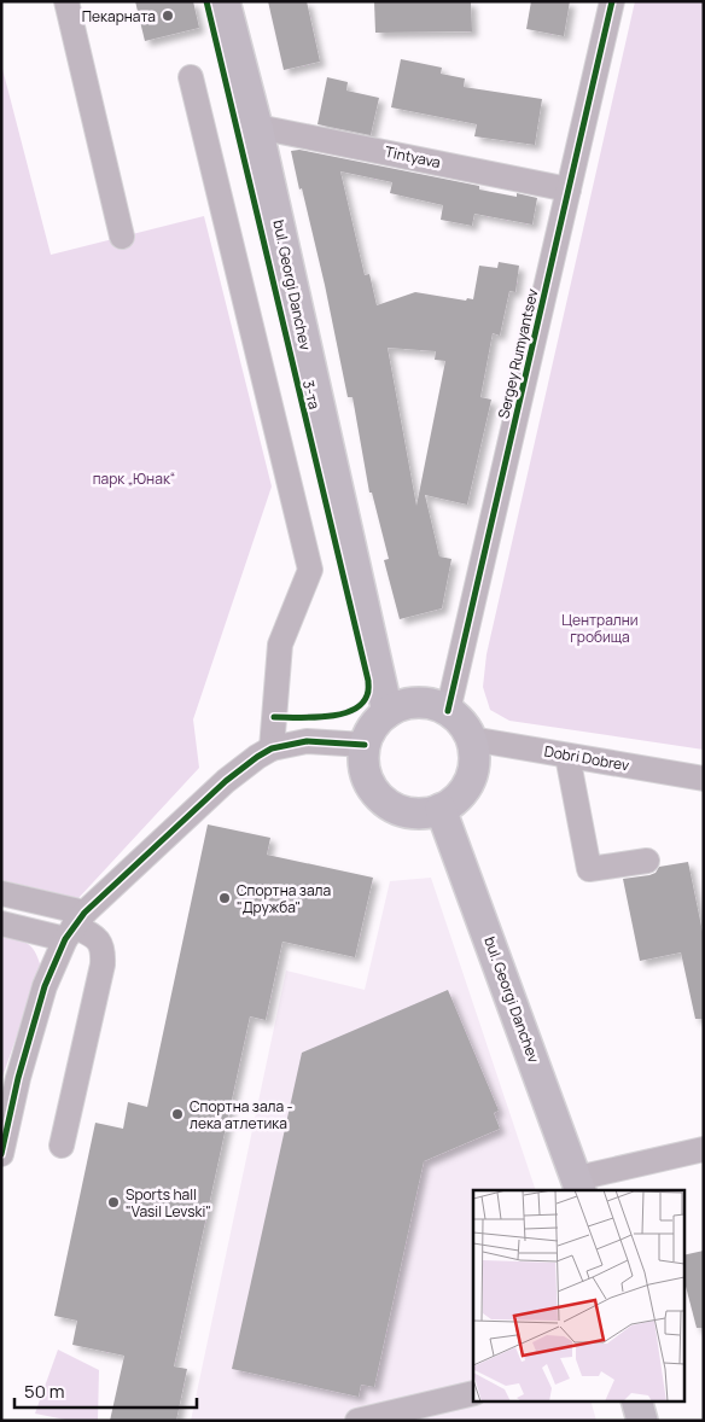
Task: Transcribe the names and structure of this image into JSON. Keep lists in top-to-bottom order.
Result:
{
  "streets": {
    "main road": ["bul. Georgi Danchev"],
    "street": ["Tintyava", "Sergey Rumyantsev", "Dobri Dobrev"],
    "cycle path": ["3-та"]
  },
  "crossings": [
    ["Tintyava", "bul. Georgi Danchev"],
    ["Tintyava", "Sergey Rumyantsev"],
    ["bul. Georgi Danchev", "Sergey Rumyantsev"],
    ["bul. Georgi Danchev", "Dobri Dobrev"],
    ["Sergey Rumyantsev", "Dobri Dobrev"]
  ],
  "parks": ["парк „Юнак“", "Централни гробища"],
  "places": [
    "Пекарната",
    "Спортна зала \"Дружба\"",
    "Спортна зала - лека атлетика",
    "Sports hall \"Vasil Levski\""
  ],
  "scale_bar": "50 m"
}
